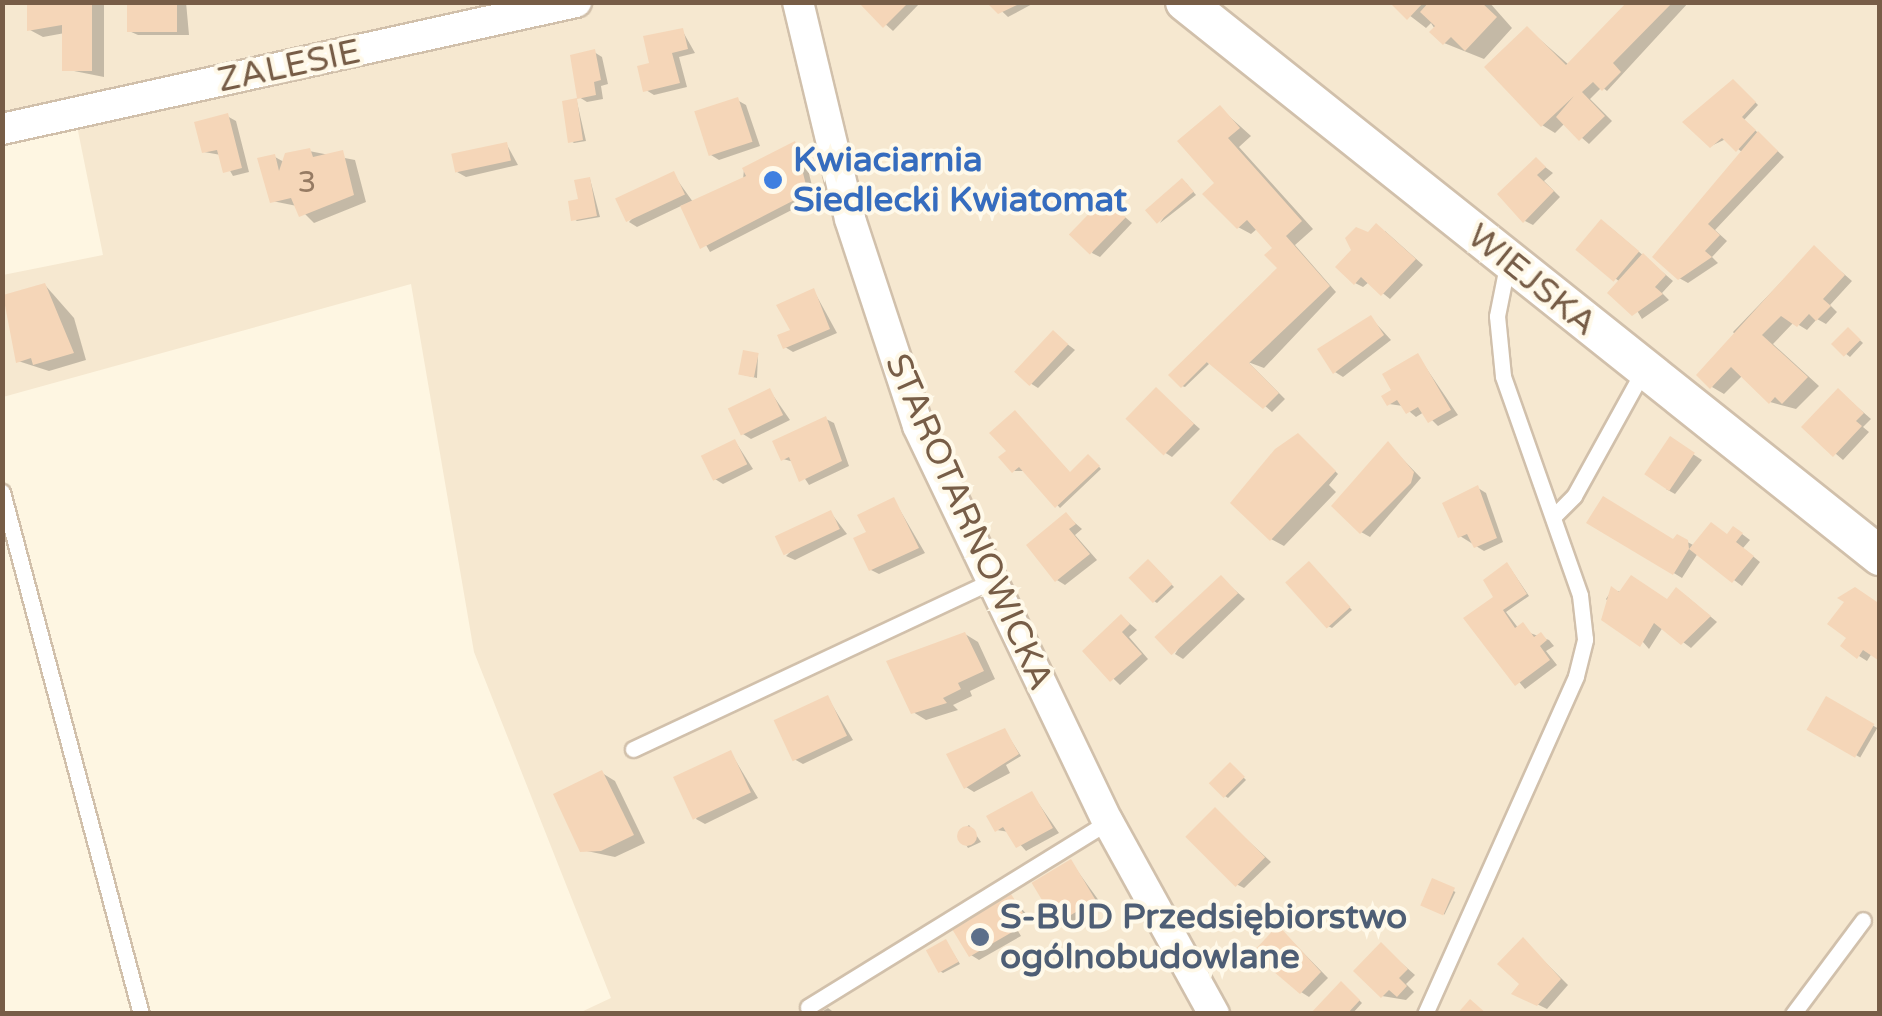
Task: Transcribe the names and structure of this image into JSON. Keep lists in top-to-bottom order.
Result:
{
  "streets": {
    "street": ["ZALESIE", "WIEJSKA", "STAROTARNOWICKA"]
  },
  "places": ["Kwiaciarnia Siedlecki Kwiatomat", "S-BUD Przedsiębiorstwo ogólnobudowlane"],
  "house_numbers": ["3"]
}
